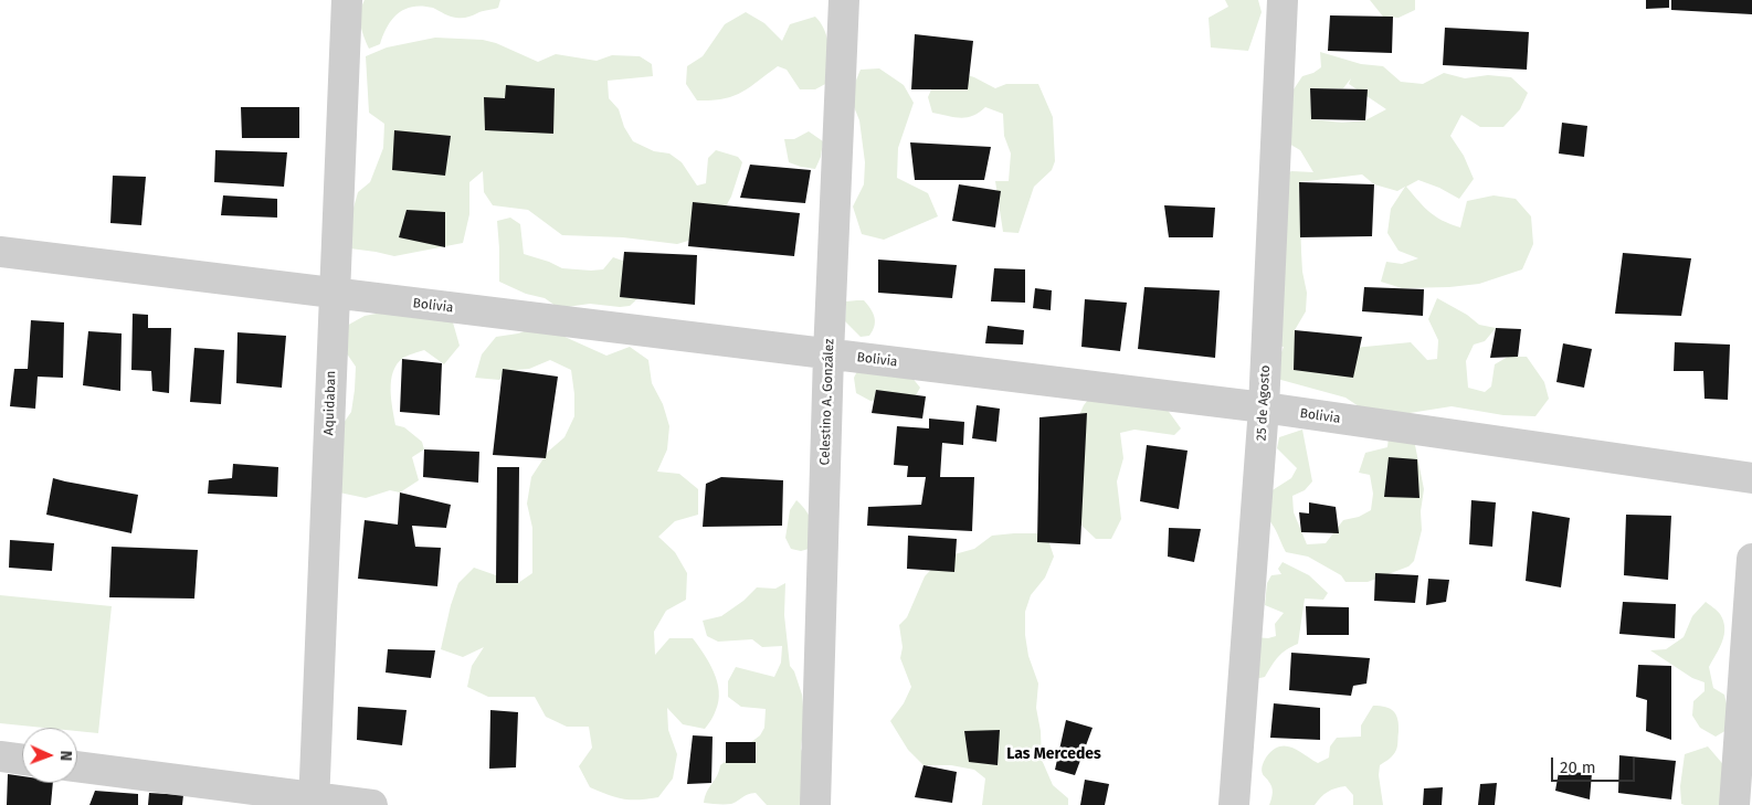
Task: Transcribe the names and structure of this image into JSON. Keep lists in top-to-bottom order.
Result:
{
  "streets": {
    "street": [
      "Bolivia",
      "Celestino A. González",
      "Aquidaban",
      "25 de Agosto"
    ]
  },
  "crossings": [
    ["Bolivia", "Celestino A. González"],
    ["Bolivia", "Aquidaban"],
    ["Bolivia", "25 de Agosto"]
  ],
  "districts": ["Las Mercedes"],
  "scale_bar": "20 m",
  "north": "right"
}
